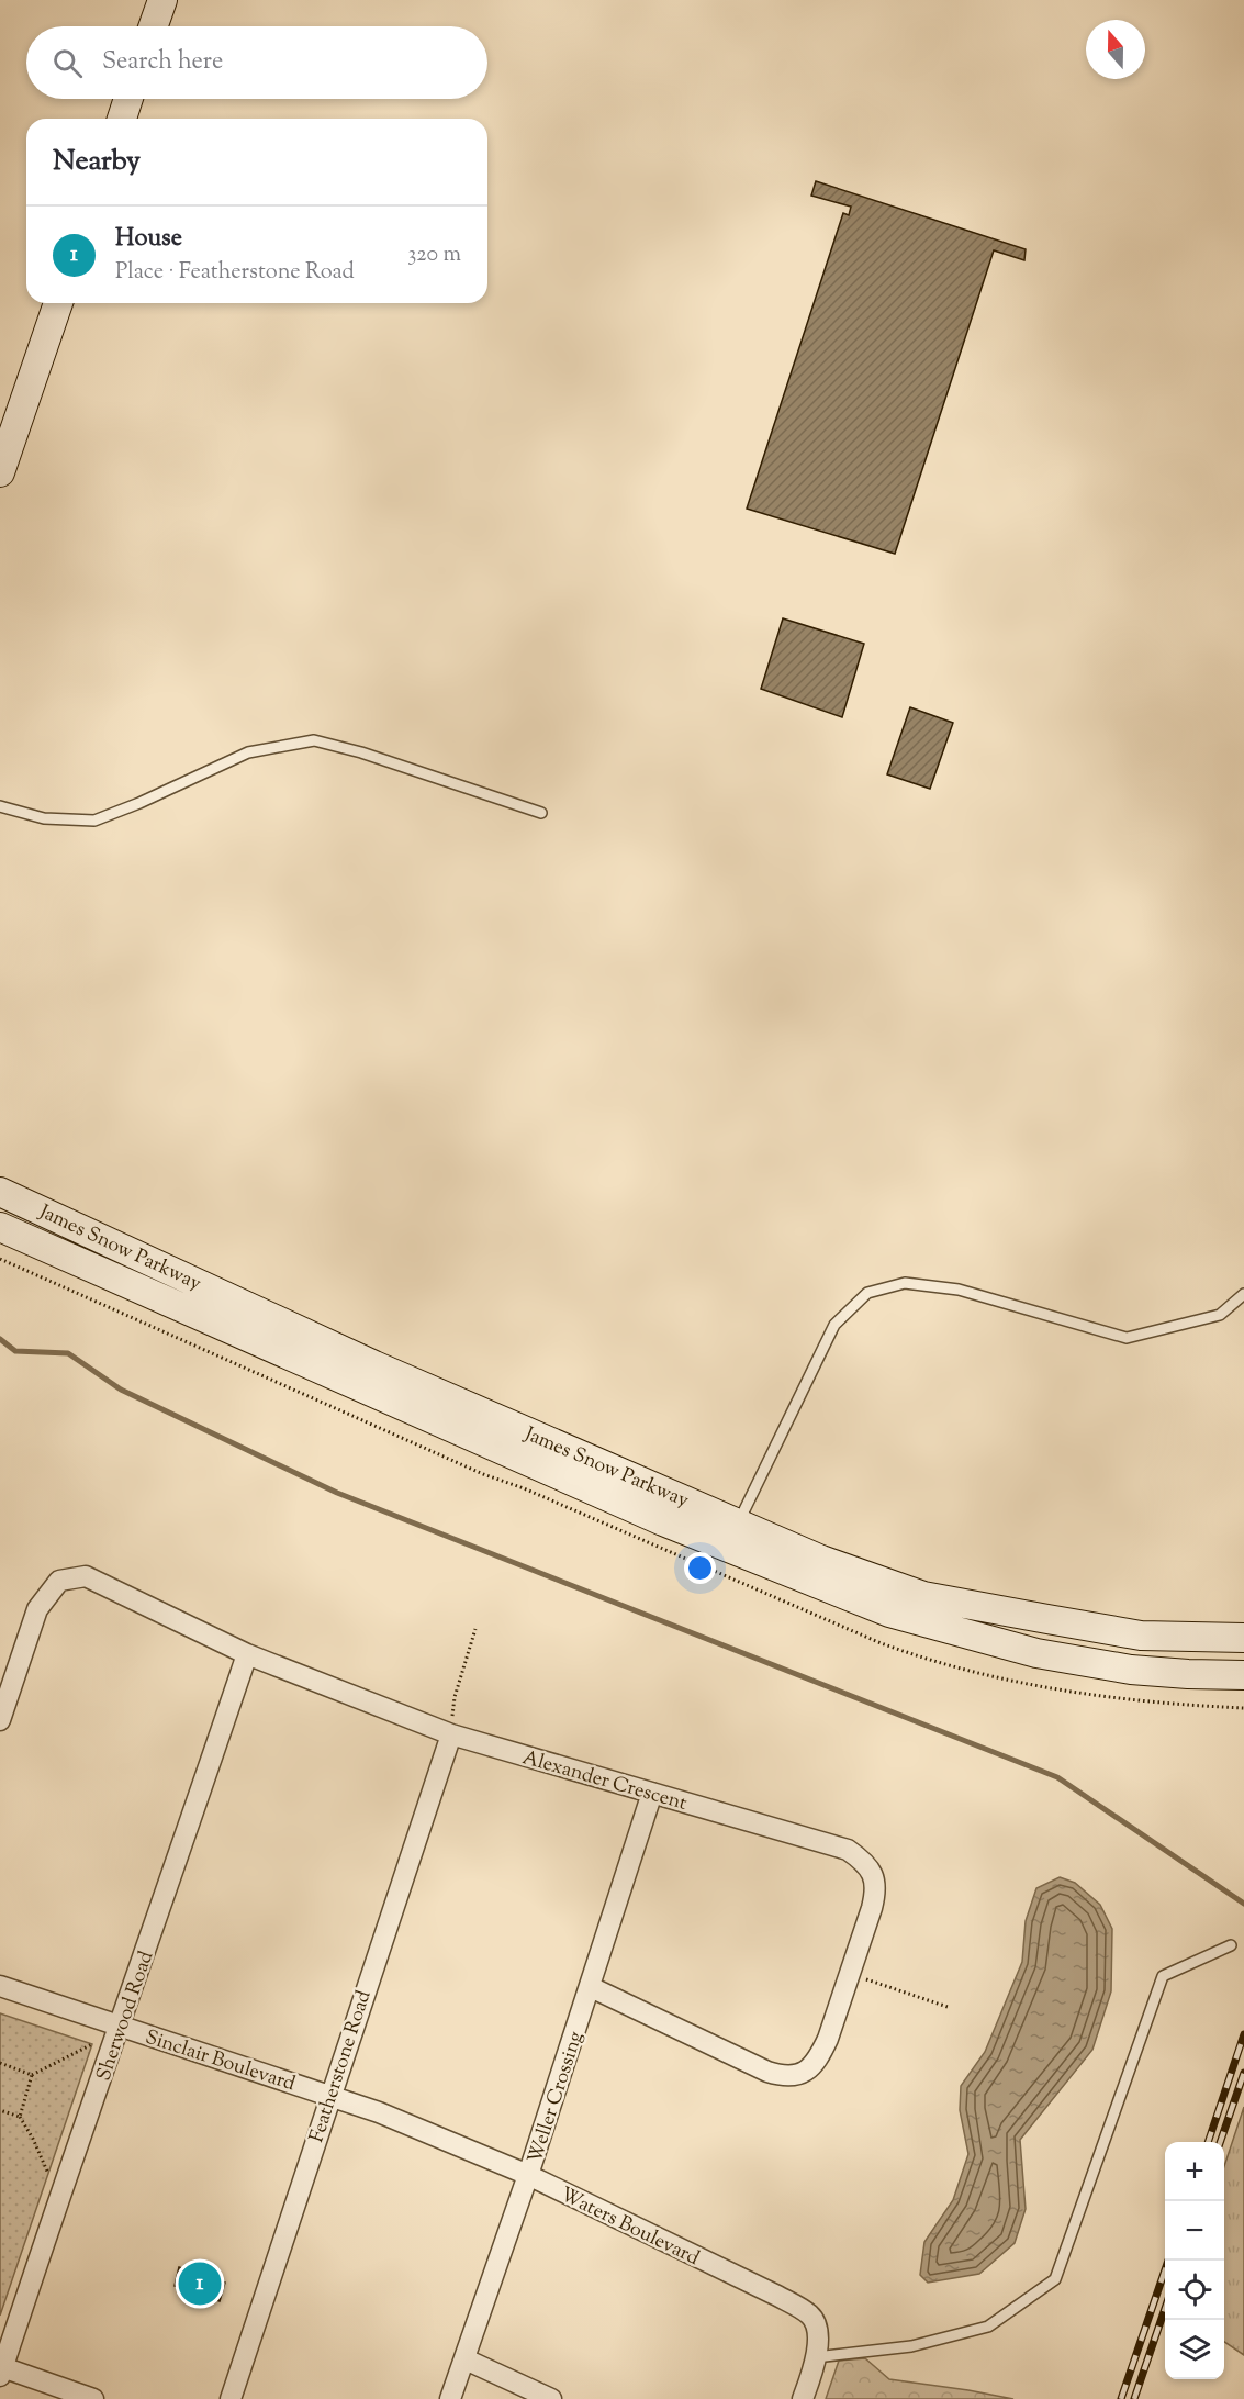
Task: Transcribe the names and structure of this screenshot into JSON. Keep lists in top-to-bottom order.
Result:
{
  "streets": {
    "main road": ["James Snow Parkway"],
    "street": [
      "Alexander Crescent",
      "Sherwood Road",
      "Sinclair Boulevard",
      "Featherstone Road",
      "Weller Crossing",
      "Waters Boulevard"
    ]
  },
  "crossings": [
    ["Alexander Crescent", "Sherwood Road"],
    ["Alexander Crescent", "Featherstone Road"],
    ["Alexander Crescent", "Weller Crossing"],
    ["Sherwood Road", "Sinclair Boulevard"],
    ["Sinclair Boulevard", "Featherstone Road"],
    ["Sinclair Boulevard", "Waters Boulevard"],
    ["Featherstone Road", "Waters Boulevard"],
    ["Weller Crossing", "Waters Boulevard"]
  ],
  "north": "top",
  "page": {
    "search": "Search here",
    "heading": "Nearby",
    "list": [
      {
        "mark": "1",
        "name": "House",
        "note": "Place · Featherstone Road",
        "value": "320 m"
      }
    ],
    "map_buttons": ["+", "−"],
    "pins": "1"
  }
}
